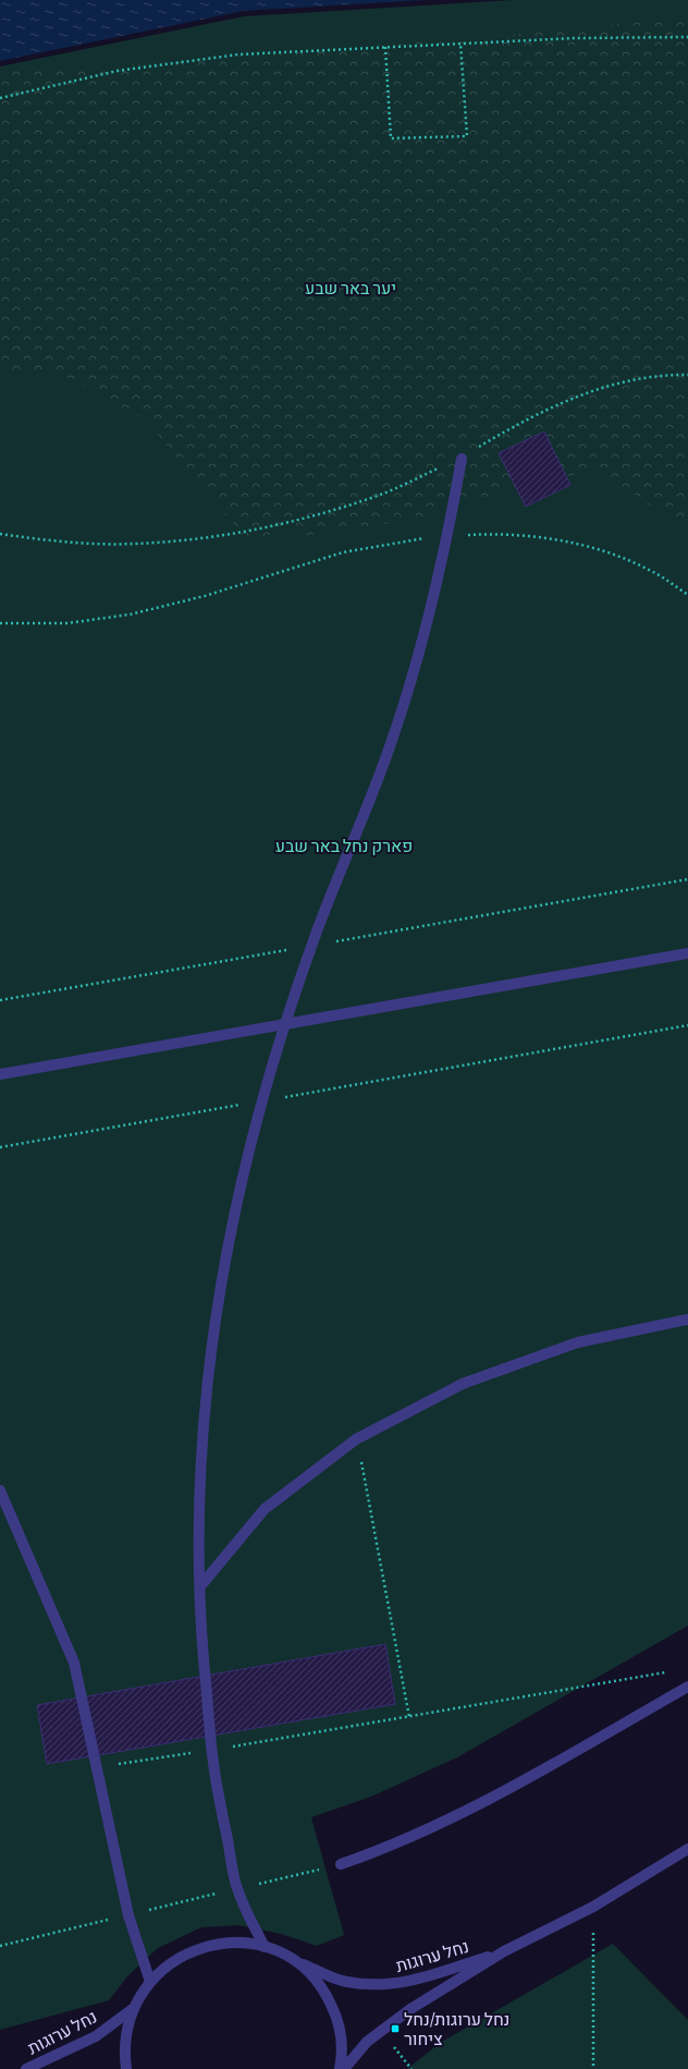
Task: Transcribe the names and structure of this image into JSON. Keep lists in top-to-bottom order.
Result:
{
  "streets": {
    "street": ["נחל ערוגות"]
  },
  "parks": ["יער באר שבע", "פארק נחל באר שבע"],
  "places": {
    "transit": ["נחל ערוגות/נחל ציחור"]
  }
}
